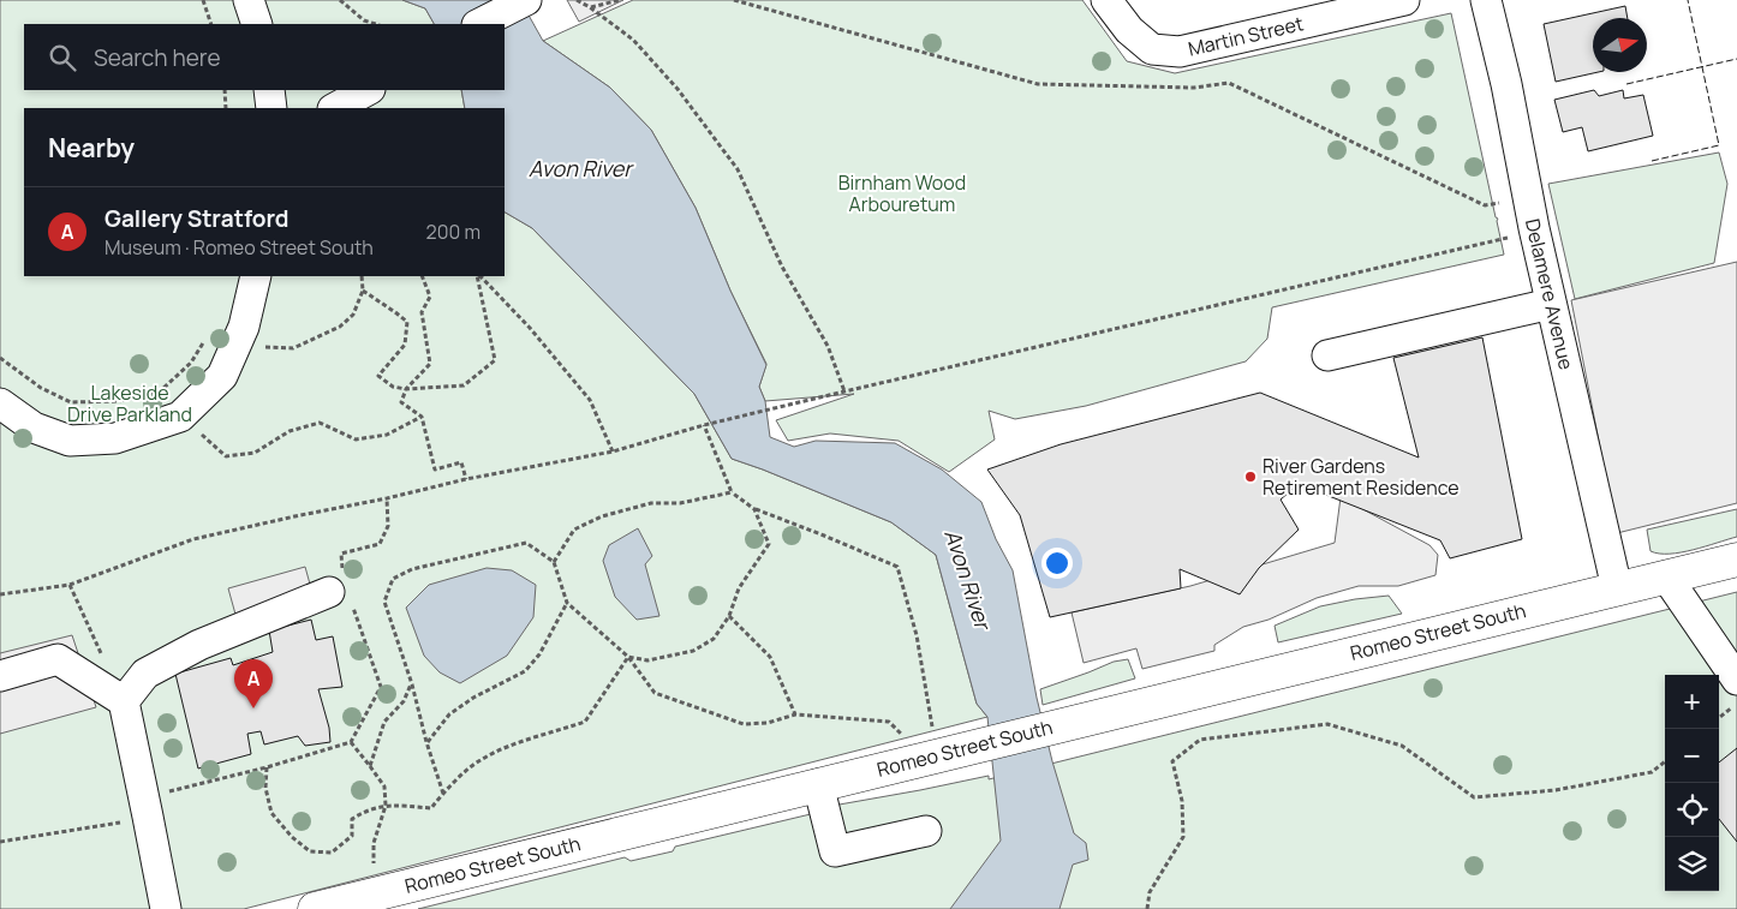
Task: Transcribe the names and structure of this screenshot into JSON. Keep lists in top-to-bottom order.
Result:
{
  "streets": {
    "main road": ["Romeo Street South"],
    "street": ["Martin Street", "Delamere Avenue"]
  },
  "crossings": [
    ["Delamere Avenue", "Romeo Street South"]
  ],
  "water": ["Avon River"],
  "parks": ["Birnham Wood Arbouretum", "Lakeside Drive Parkland"],
  "places": ["River Gardens Retirement Residence"],
  "north": "right",
  "page": {
    "search": "Search here",
    "heading": "Nearby",
    "list": [
      {
        "mark": "A",
        "name": "Gallery Stratford",
        "note": "Museum · Romeo Street South",
        "value": "200 m"
      }
    ],
    "pins": "A",
    "map_buttons": ["+", "−"]
  }
}
